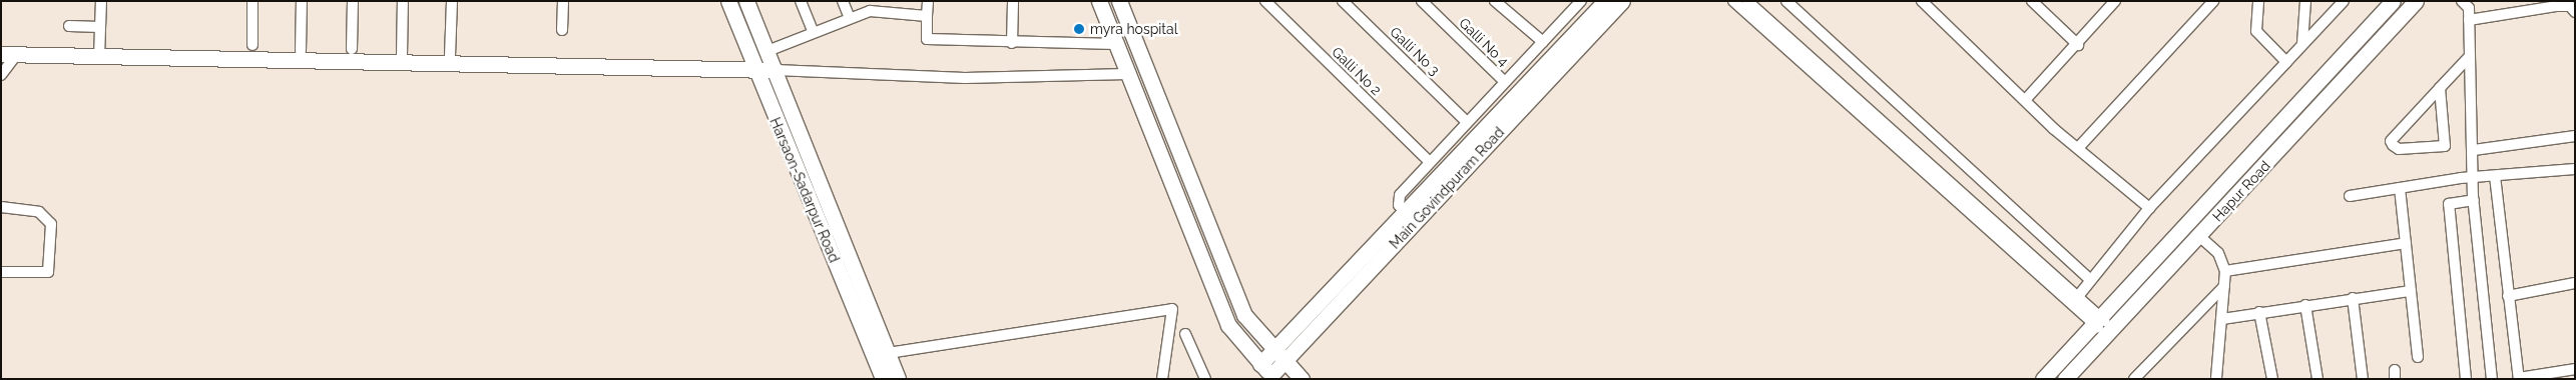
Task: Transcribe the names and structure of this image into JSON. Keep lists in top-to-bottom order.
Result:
{
  "streets": {
    "street": [
      "Galli No 4",
      "Galli No 3",
      "Galli No 2",
      "Main Govindpuram Road",
      "Harsaon-Sadarpur Road",
      "Hapur Road"
    ]
  },
  "places": ["myra hospital"]
}
